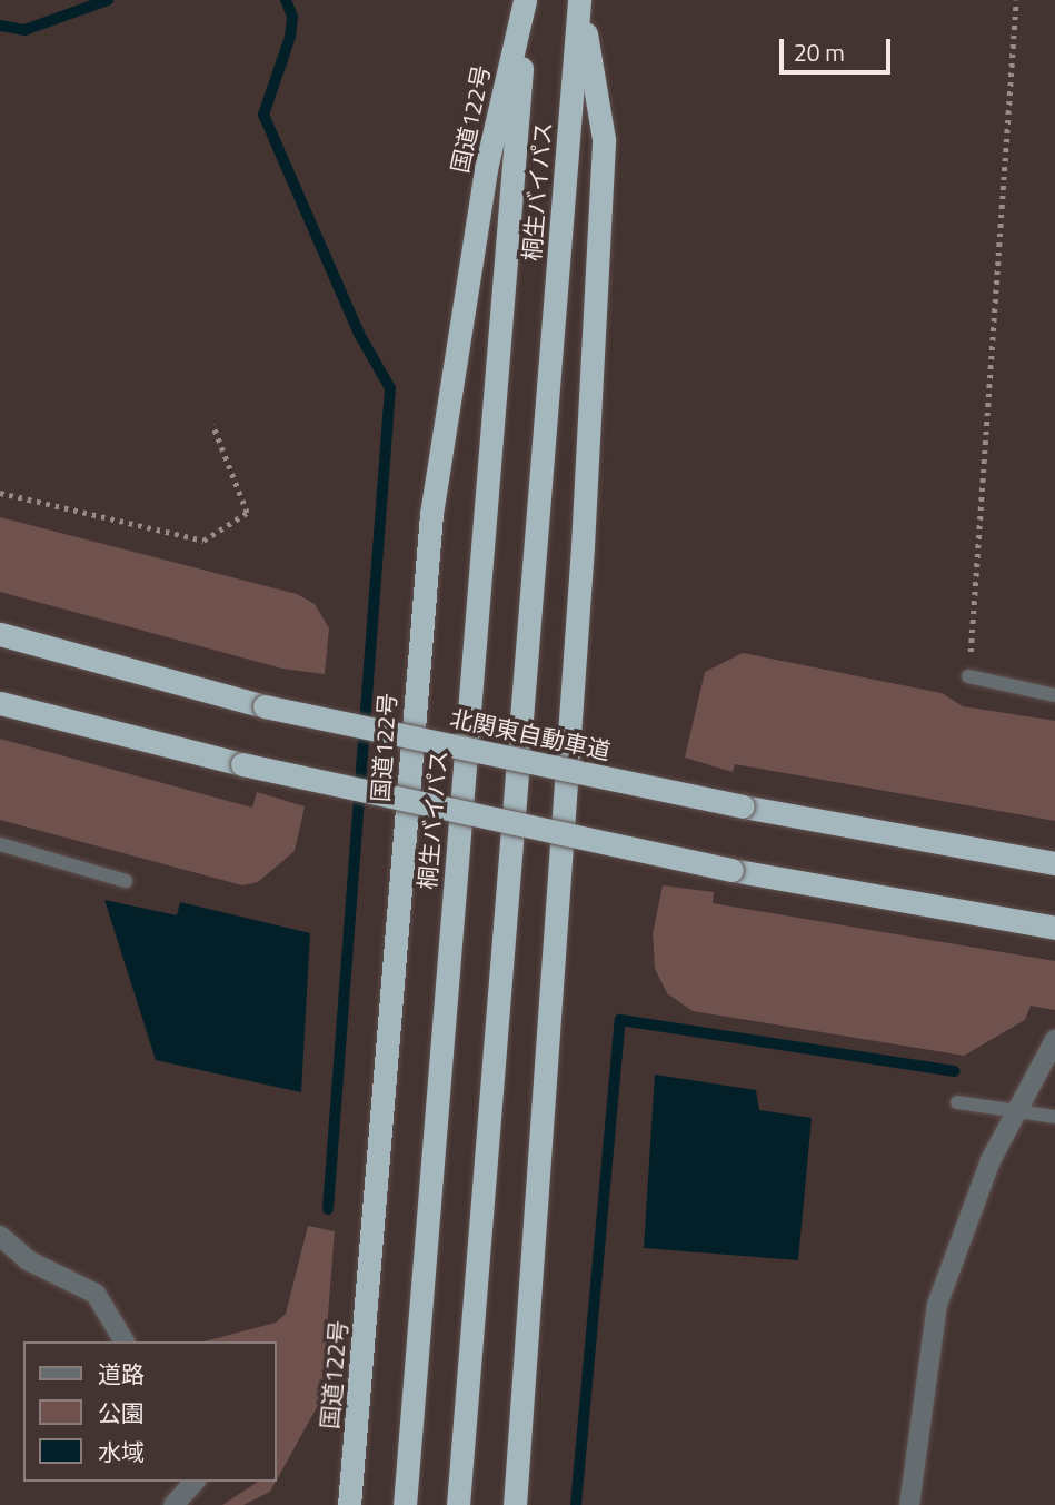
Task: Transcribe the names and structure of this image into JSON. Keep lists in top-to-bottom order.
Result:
{
  "streets": {
    "highway": ["国道122号", "桐生バイパス", "北関東自動車道"]
  },
  "crossings": [
    ["国道122号", "桐生バイパス"]
  ],
  "legend": ["道路", "公園", "水域"],
  "scale_bar": "20 m"
}
